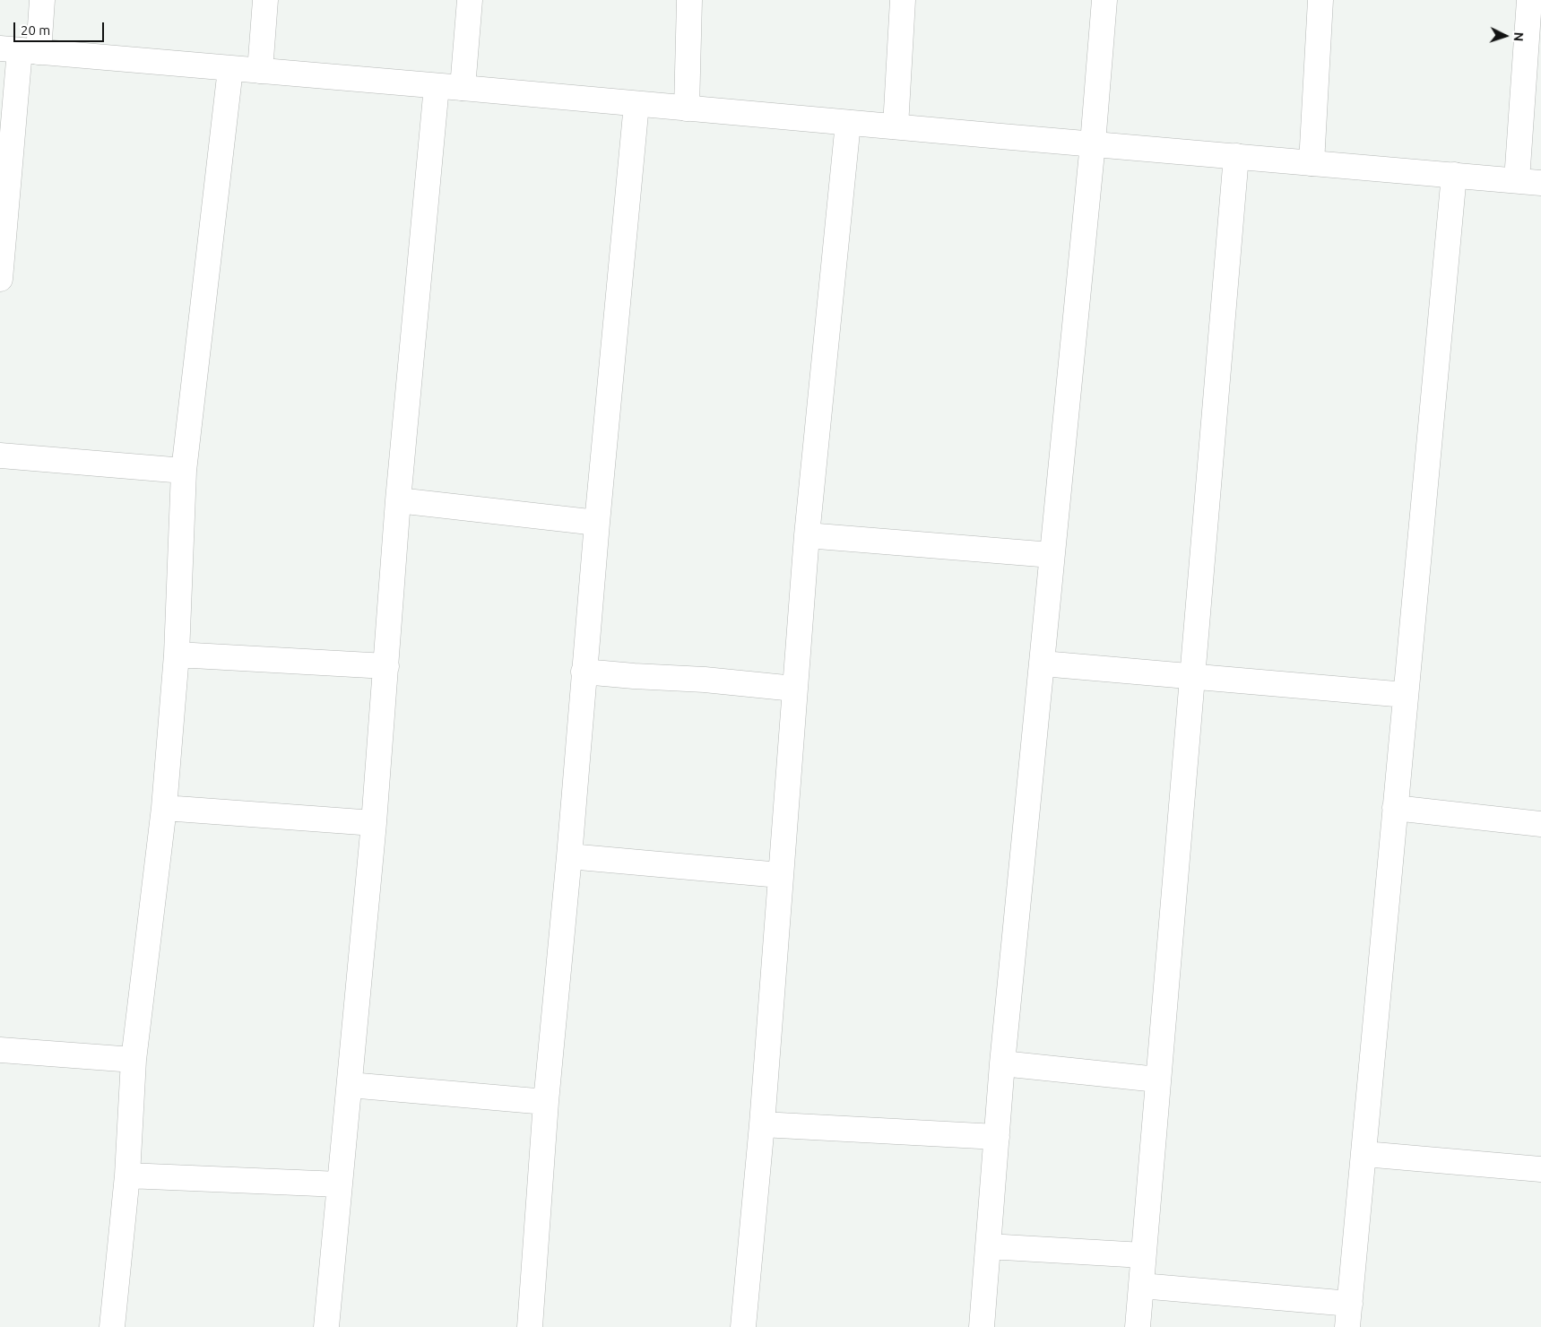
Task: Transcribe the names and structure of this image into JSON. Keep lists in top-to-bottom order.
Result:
{
  "scale_bar": "20 m",
  "north": "right"
}
